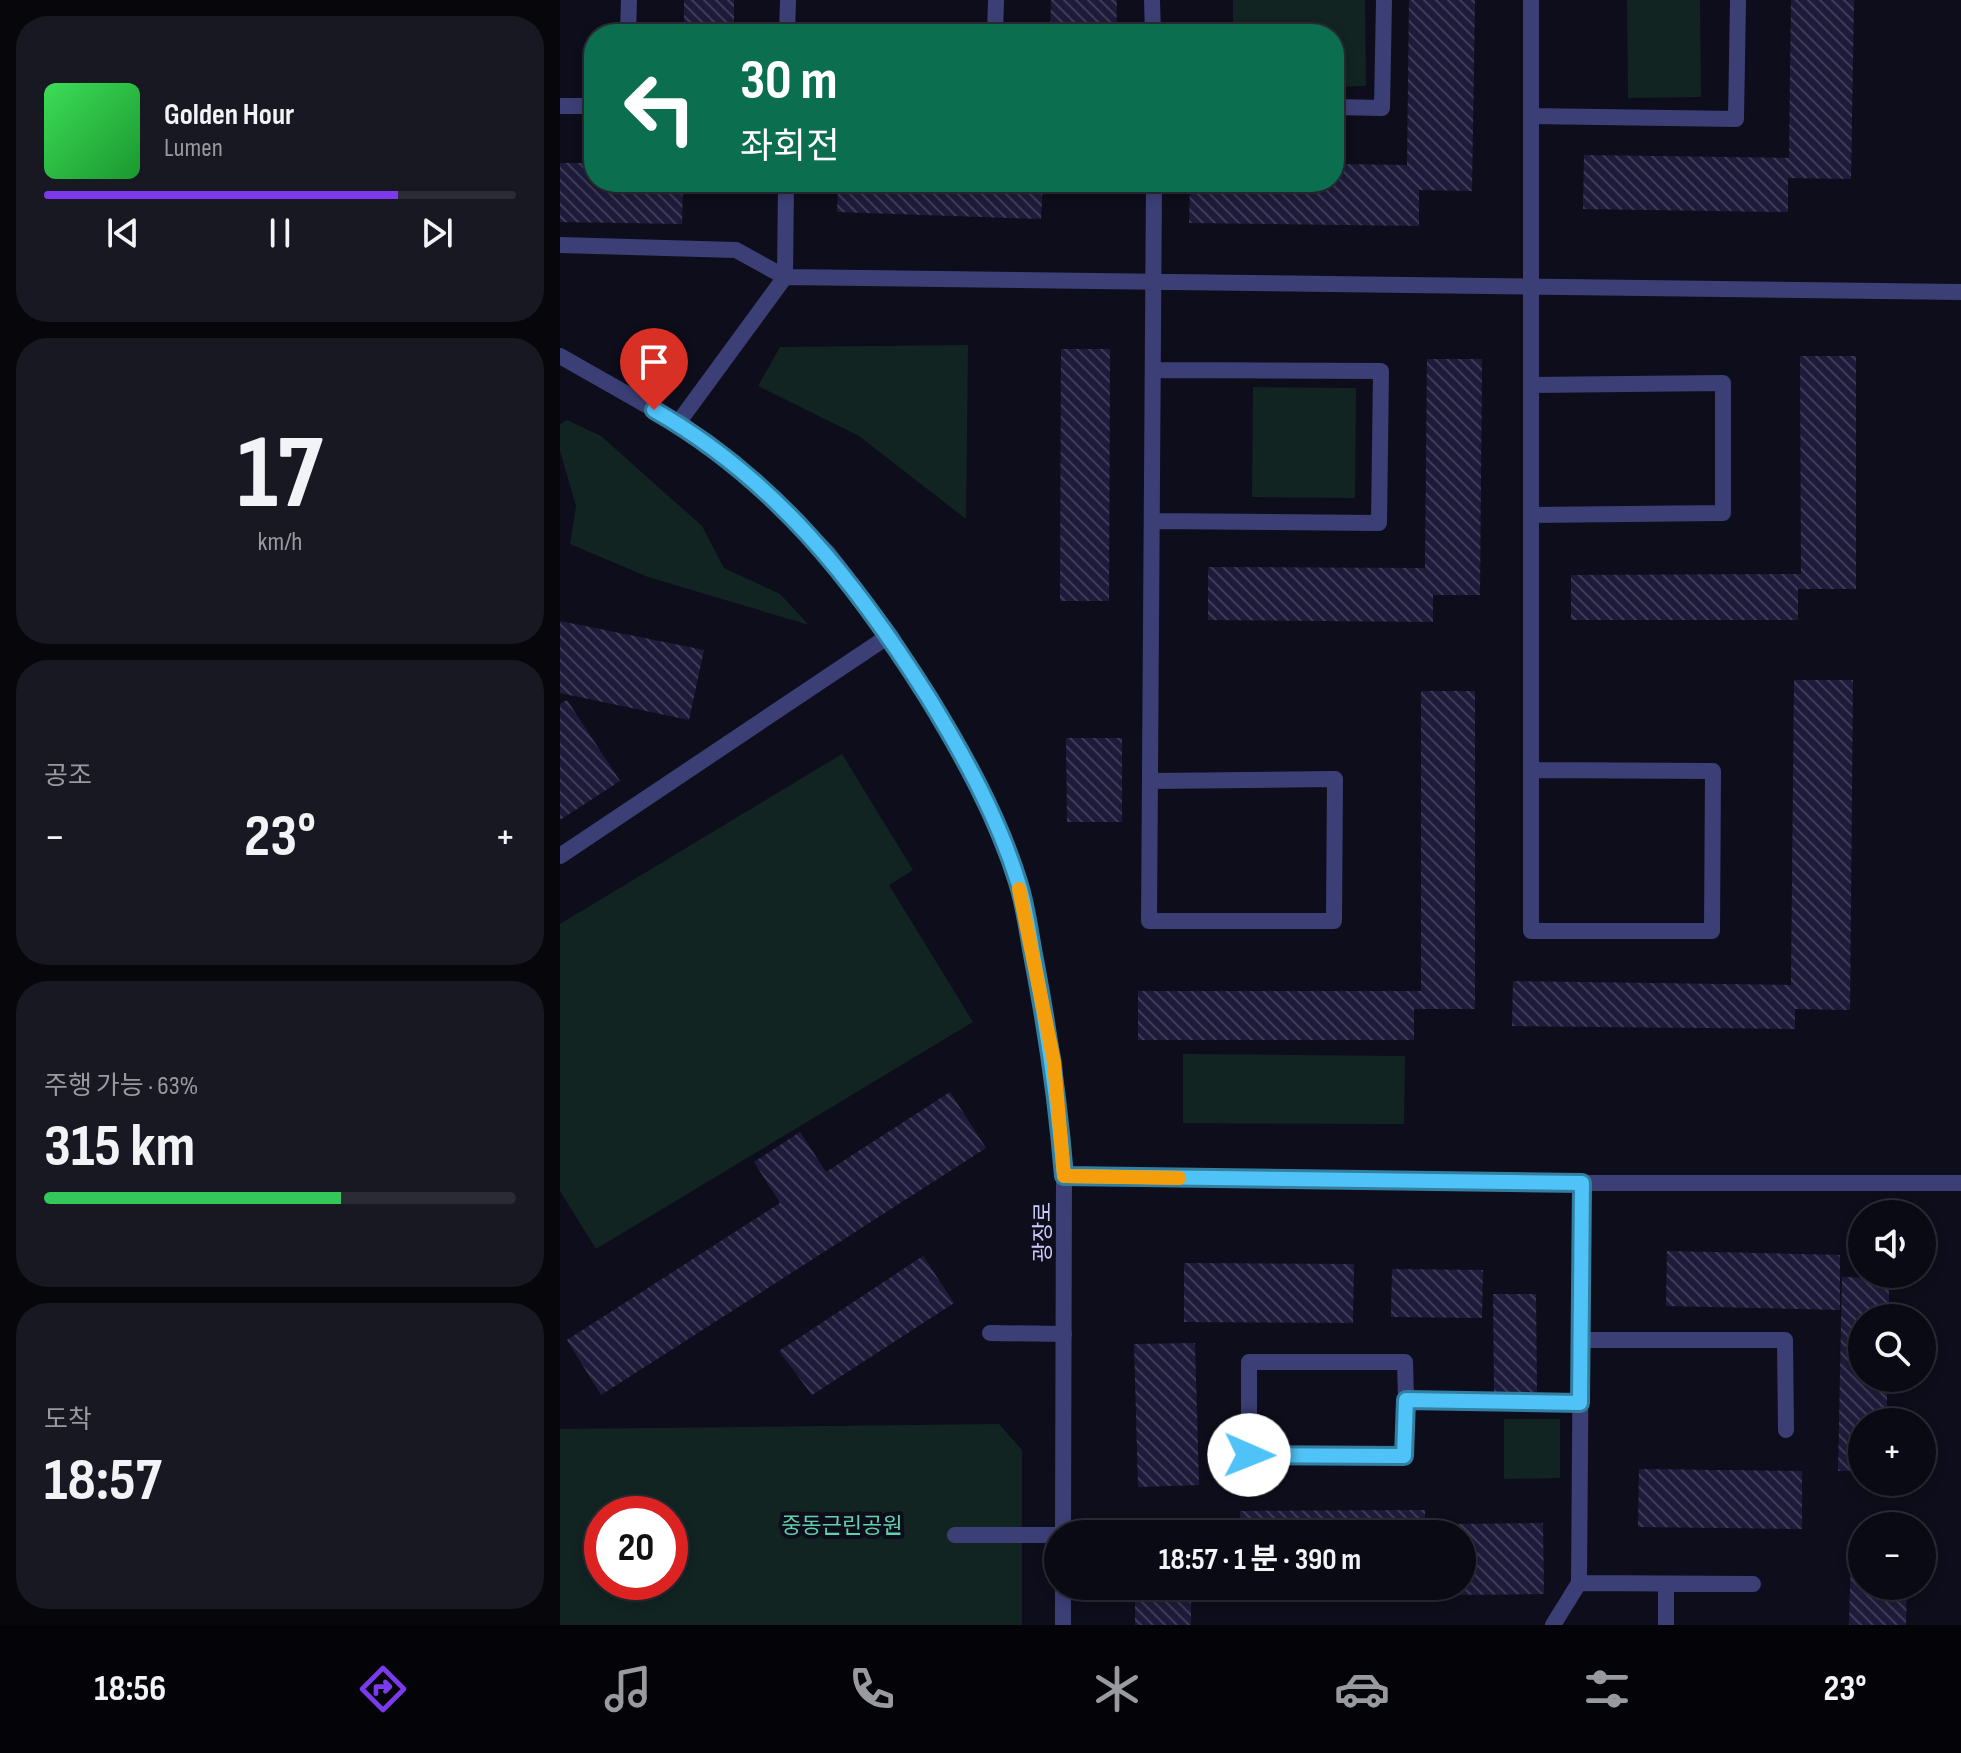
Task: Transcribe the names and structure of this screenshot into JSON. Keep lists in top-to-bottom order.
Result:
{
  "streets": {
    "street": ["광장로"]
  },
  "parks": ["중동근린공원"],
  "page": {
    "turn": ["30 m", "좌회전"],
    "song": ["Golden Hour", "Lumen"],
    "tile": [
      ["17", "km/h"],
      "공조",
      ["주행 가능 · 63%", "315 km"],
      ["도착", "18:57"]
    ],
    "heat": ["−", "23°", "+"],
    "map_buttons": ["+", "−"],
    "limit": "20",
    "trip": "18:57 · 1 분 · 390 m",
    "tabs": ["18:56", "23°"]
  }
}
